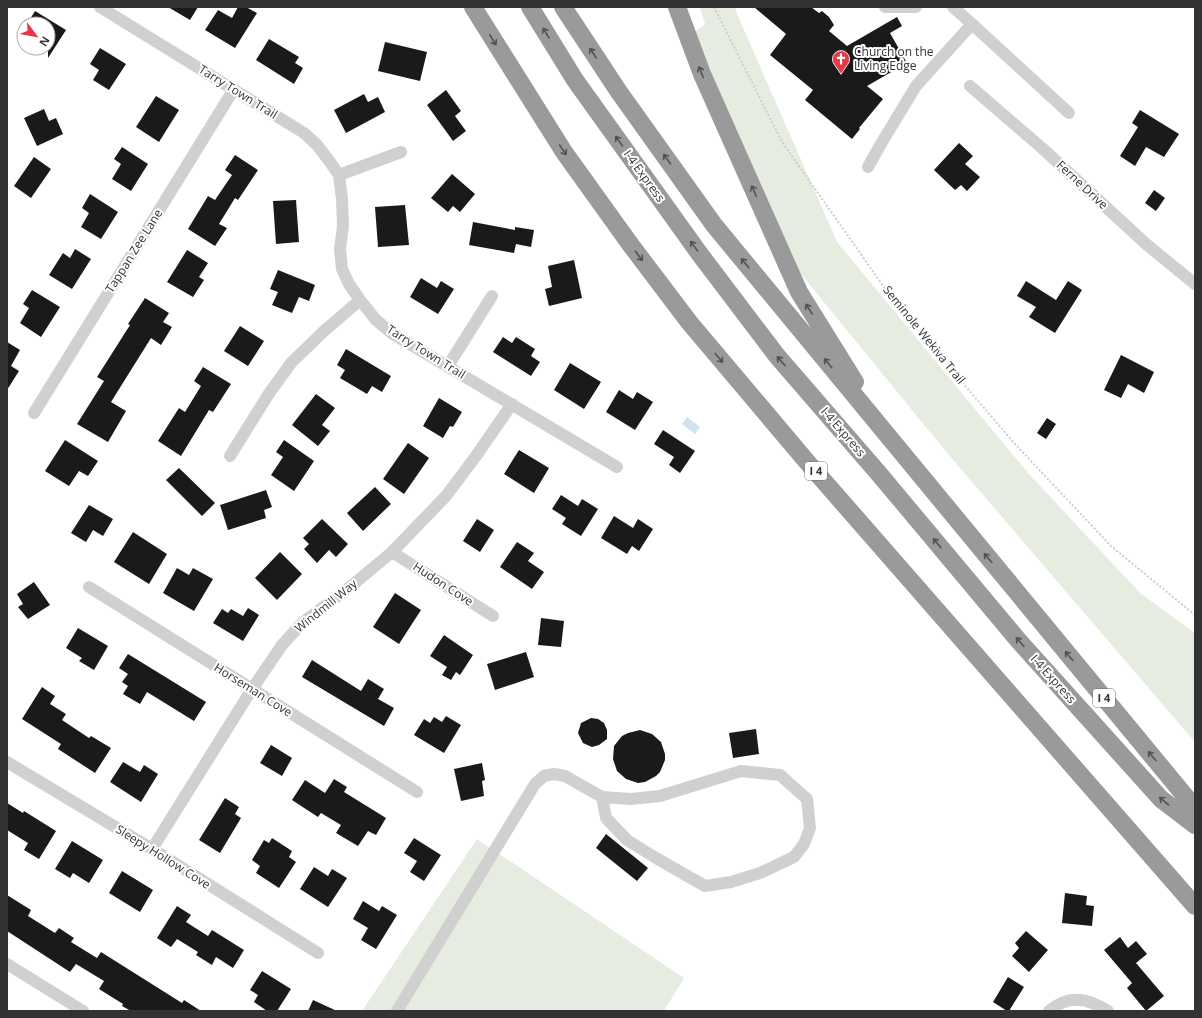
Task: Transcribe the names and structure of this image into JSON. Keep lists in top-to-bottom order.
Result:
{
  "streets": {
    "highway": ["I-4 Express", "I 4"],
    "street": [
      "Tarry Town Trail",
      "Ferne Drive",
      "Tappan Zee Lane",
      "Hudon Cove",
      "Windmill Way",
      "Horseman Cove",
      "Sleepy Hollow Cove"
    ],
    "path": ["Seminole Wekiva Trail"]
  },
  "crossings": [
    ["Tarry Town Trail", "Tappan Zee Lane"],
    ["Tarry Town Trail", "Windmill Way"],
    ["Hudon Cove", "Windmill Way"],
    ["Windmill Way", "Horseman Cove"],
    ["Windmill Way", "Sleepy Hollow Cove"]
  ],
  "places": {
    "church": ["Church on the Living Edge"]
  },
  "north": "bottom right"
}
